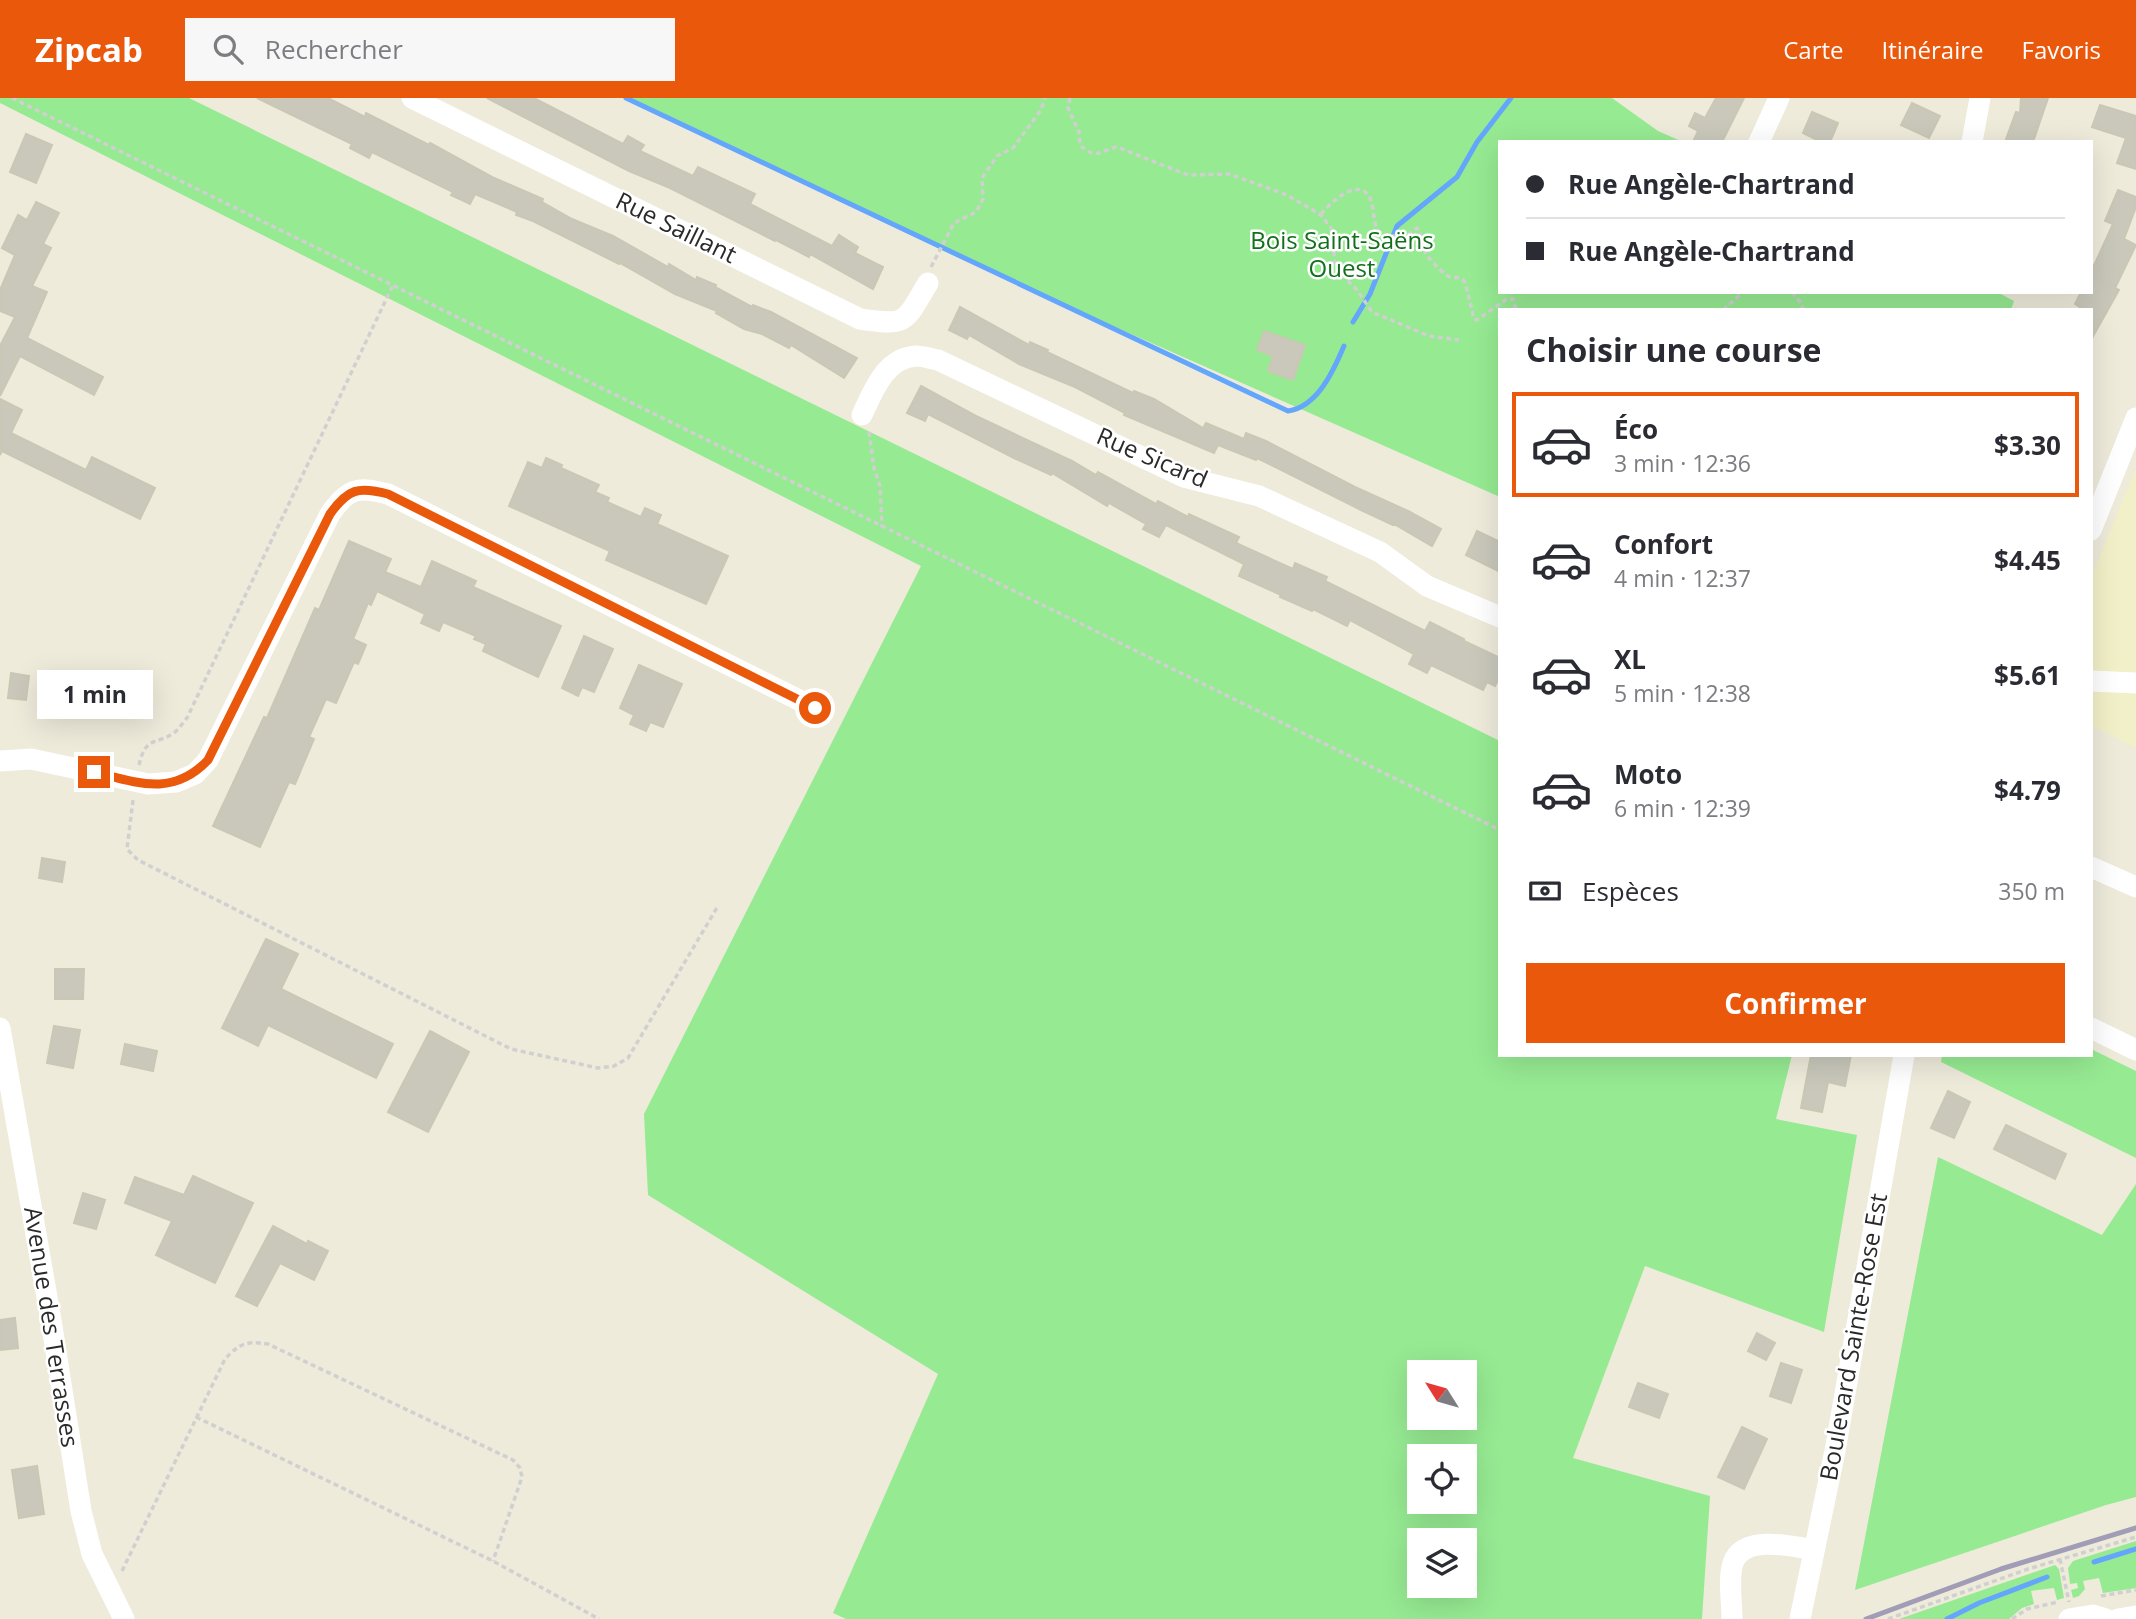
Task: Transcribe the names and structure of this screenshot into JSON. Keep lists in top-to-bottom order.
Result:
{
  "streets": {
    "street": [
      "Rue Saillant",
      "Rue Sicard",
      "Avenue des Terrasses",
      "Boulevard Sainte-Rose Est"
    ]
  },
  "parks": ["Bois Saint-Saëns Ouest"],
  "north": "top left",
  "page": {
    "header": "Zipcab",
    "search": "Rechercher",
    "nav": ["Carte", "Itinéraire", "Favoris"],
    "banner": ["Rue Angèle-Chartrand", "Rue Angèle-Chartrand"],
    "heading": "Choisir une course",
    "list": [
      {
        "name": "Éco",
        "note": "3 min · 12:36",
        "value": "$3.30"
      },
      {
        "name": "Confort",
        "note": "4 min · 12:37",
        "value": "$4.45"
      },
      {
        "name": "XL",
        "note": "5 min · 12:38",
        "value": "$5.61"
      },
      {
        "name": "Moto",
        "note": "6 min · 12:39",
        "value": "$4.79"
      }
    ],
    "bubble": "1 min",
    "pay": ["Espèces", "350 m"],
    "buttons": "Confirmer"
  }
}
